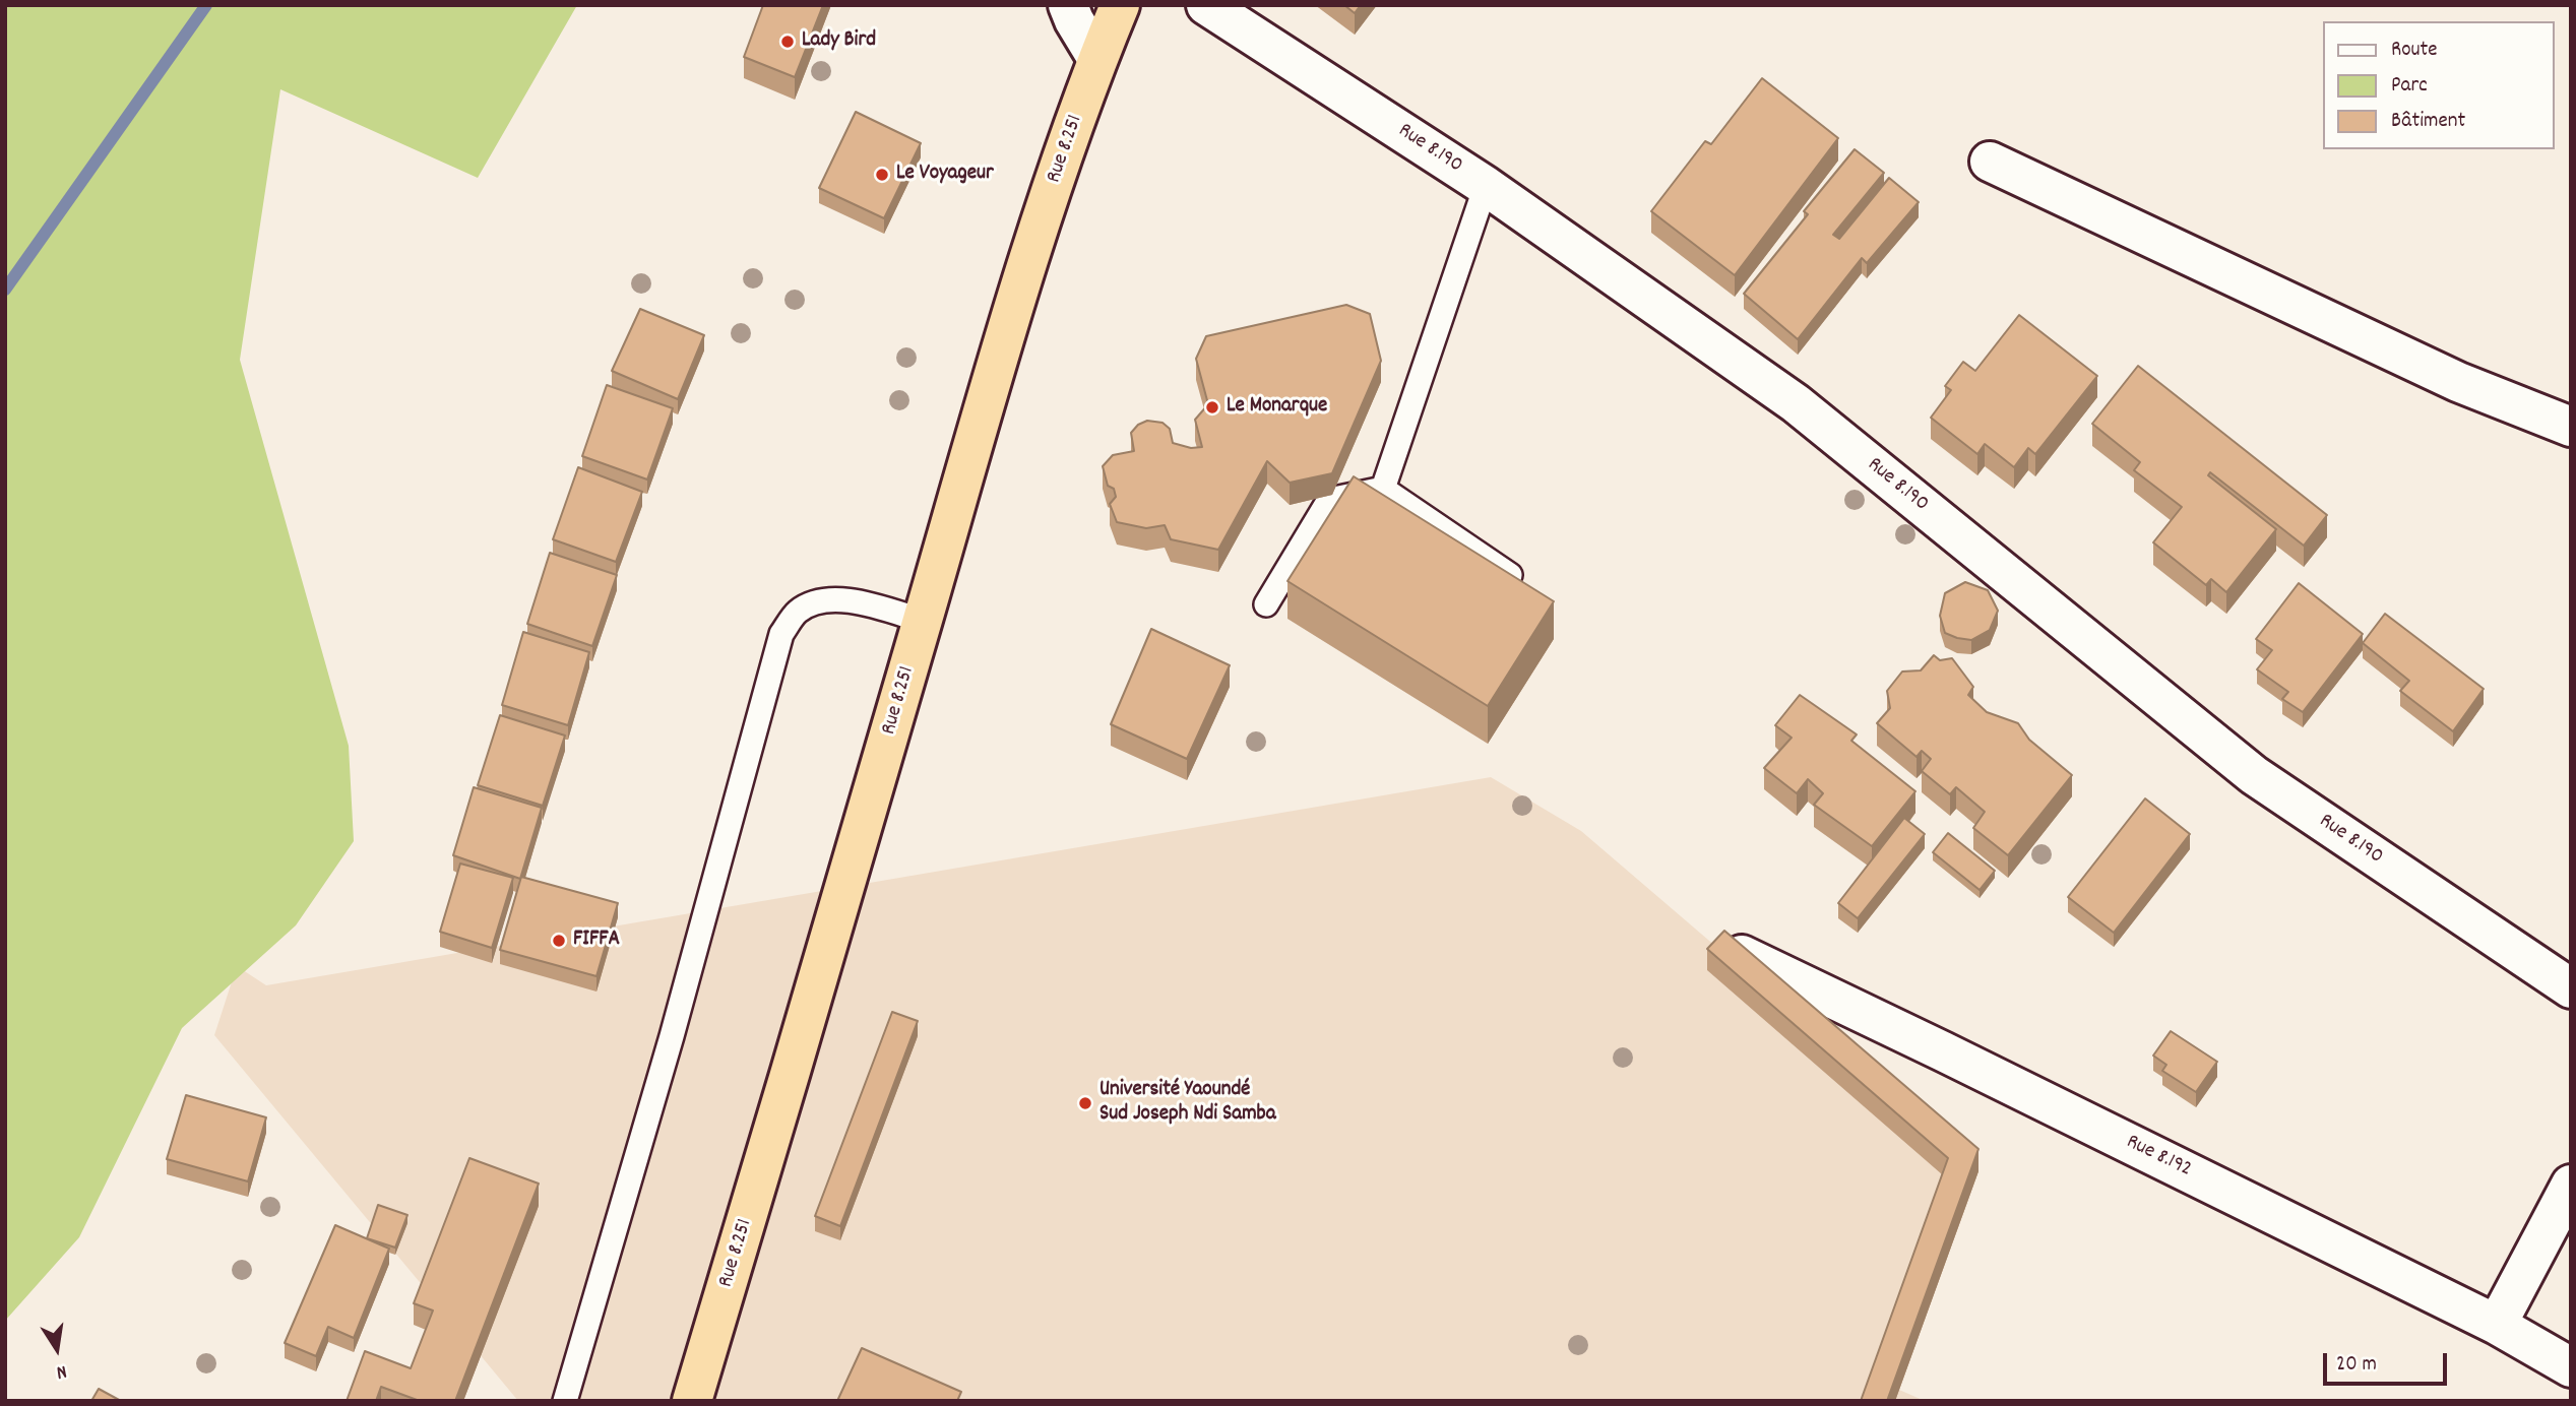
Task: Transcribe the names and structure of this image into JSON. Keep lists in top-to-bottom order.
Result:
{
  "streets": {
    "highway": ["Rue 8.251"],
    "street": ["Rue 8.190", "Rue 8.192"]
  },
  "places": [
    "Lady Bird",
    "Le Voyageur",
    "Le Monarque",
    "FIFFA",
    "Université Yaoundé Sud Joseph Ndi Samba"
  ],
  "legend": ["Route", "Parc", "Bâtiment"],
  "scale_bar": "20 m",
  "north": "bottom"
}
